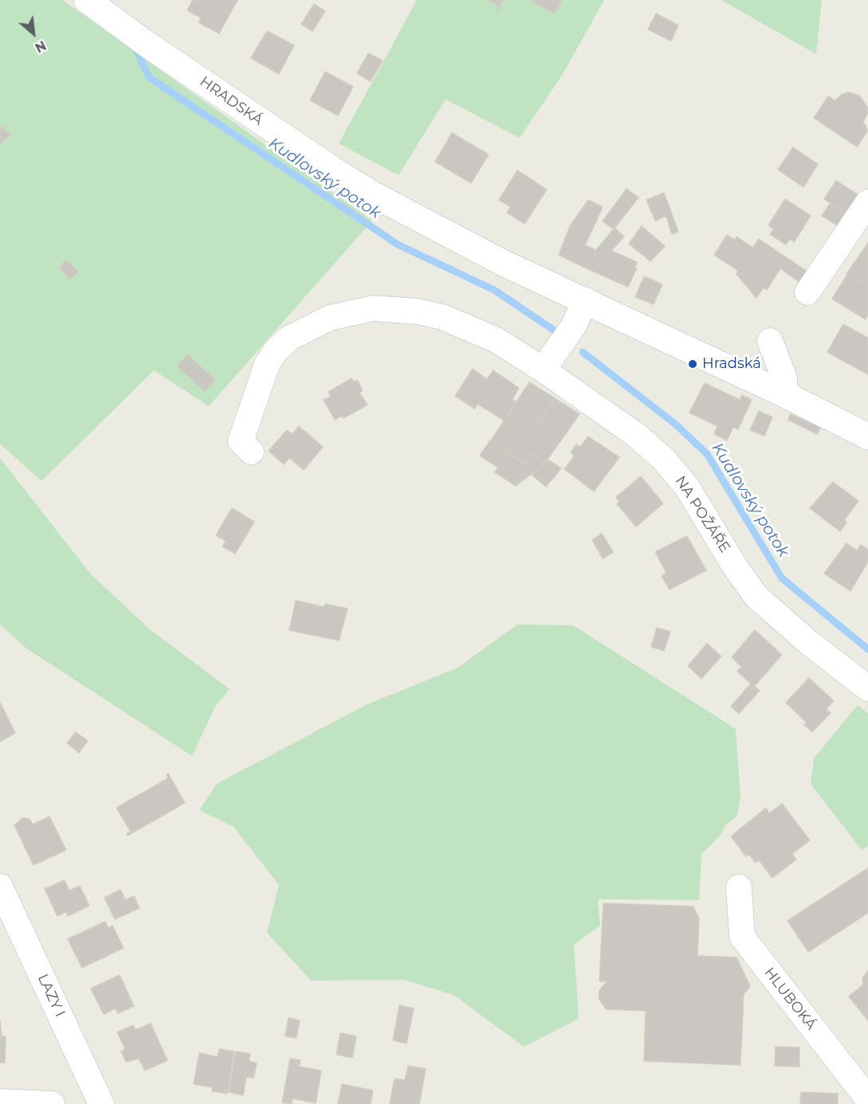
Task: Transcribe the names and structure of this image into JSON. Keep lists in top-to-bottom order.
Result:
{
  "streets": {
    "street": [
      "HRADSKÁ",
      "NA POŽÁŘE",
      "LAZY I",
      "HLUBOKÁ"
    ]
  },
  "water": ["Kudlovský potok"],
  "places": ["Hradská"],
  "north": "bottom right"
}
